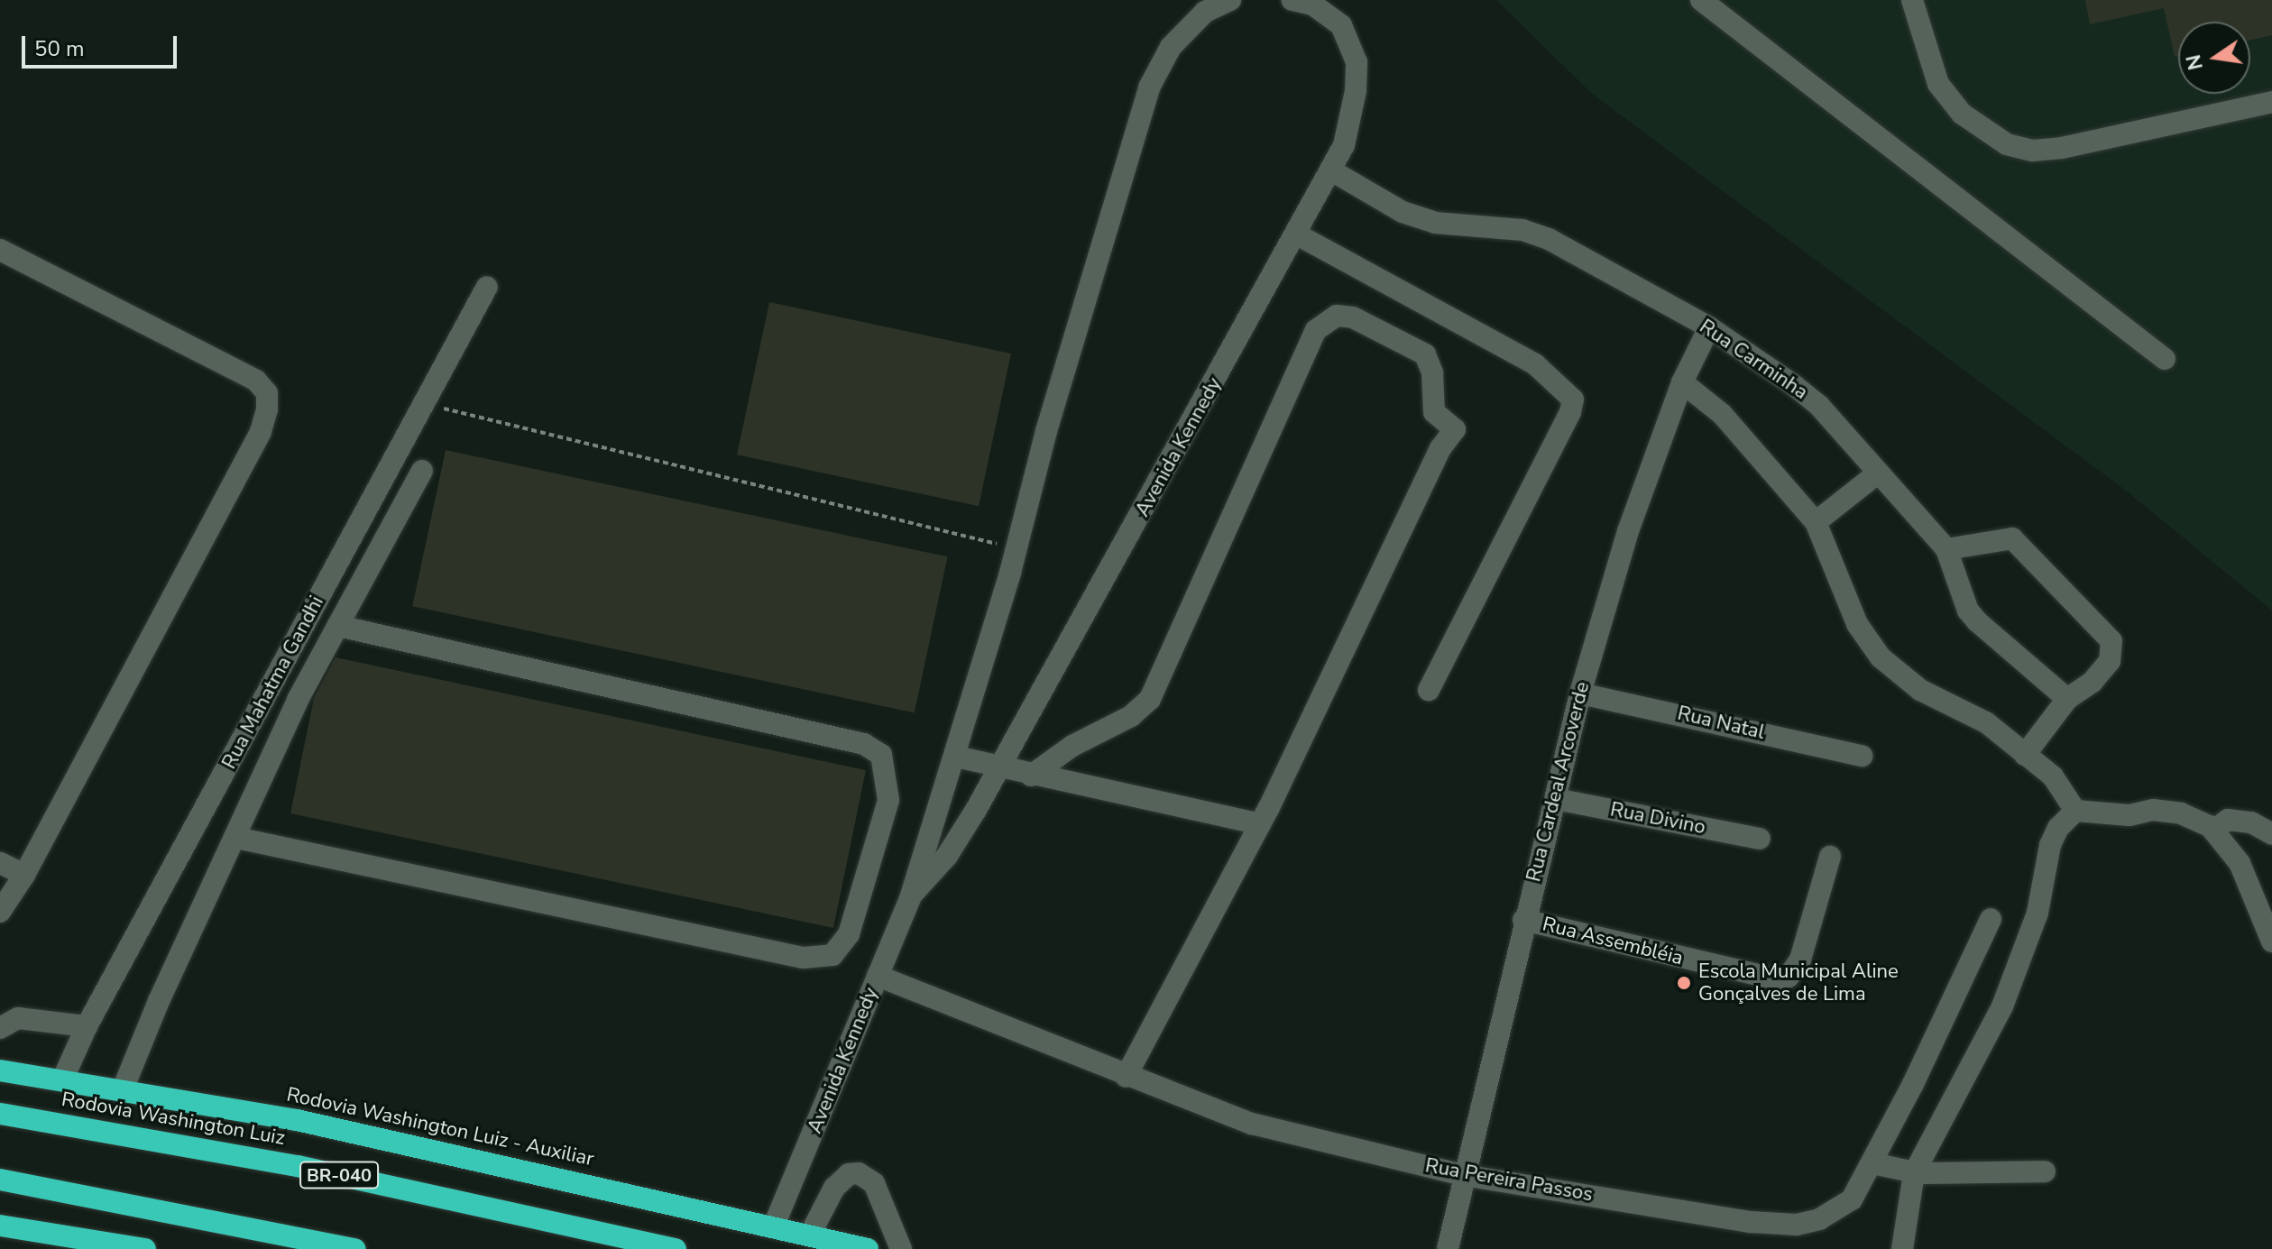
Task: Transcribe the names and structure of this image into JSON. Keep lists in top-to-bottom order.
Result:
{
  "streets": {
    "highway": ["Rodovia Washington Luiz", "Rodovia Washington Luiz - Auxiliar", "BR-040"],
    "street": [
      "Rua Carminha",
      "Avenida Kennedy",
      "Rua Mahatma Gandhi",
      "Rua Natal",
      "Rua Cardeal Arcoverde",
      "Rua Divino",
      "Rua Assembléia",
      "Rua Pereira Passos"
    ]
  },
  "crossings": [
    ["Rua Carminha", "Avenida Kennedy"],
    ["Rua Carminha", "Rua Cardeal Arcoverde"],
    ["Avenida Kennedy", "Rodovia Washington Luiz - Auxiliar"],
    ["Avenida Kennedy", "Rua Pereira Passos"],
    ["Rua Mahatma Gandhi", "Rodovia Washington Luiz - Auxiliar"],
    ["Rua Natal", "Rua Cardeal Arcoverde"],
    ["Rua Cardeal Arcoverde", "Rua Divino"],
    ["Rua Cardeal Arcoverde", "Rua Assembléia"],
    ["Rua Cardeal Arcoverde", "Rua Pereira Passos"]
  ],
  "places": ["Escola Municipal Aline Gonçalves de Lima"],
  "scale_bar": "50 m",
  "north": "left"
}
